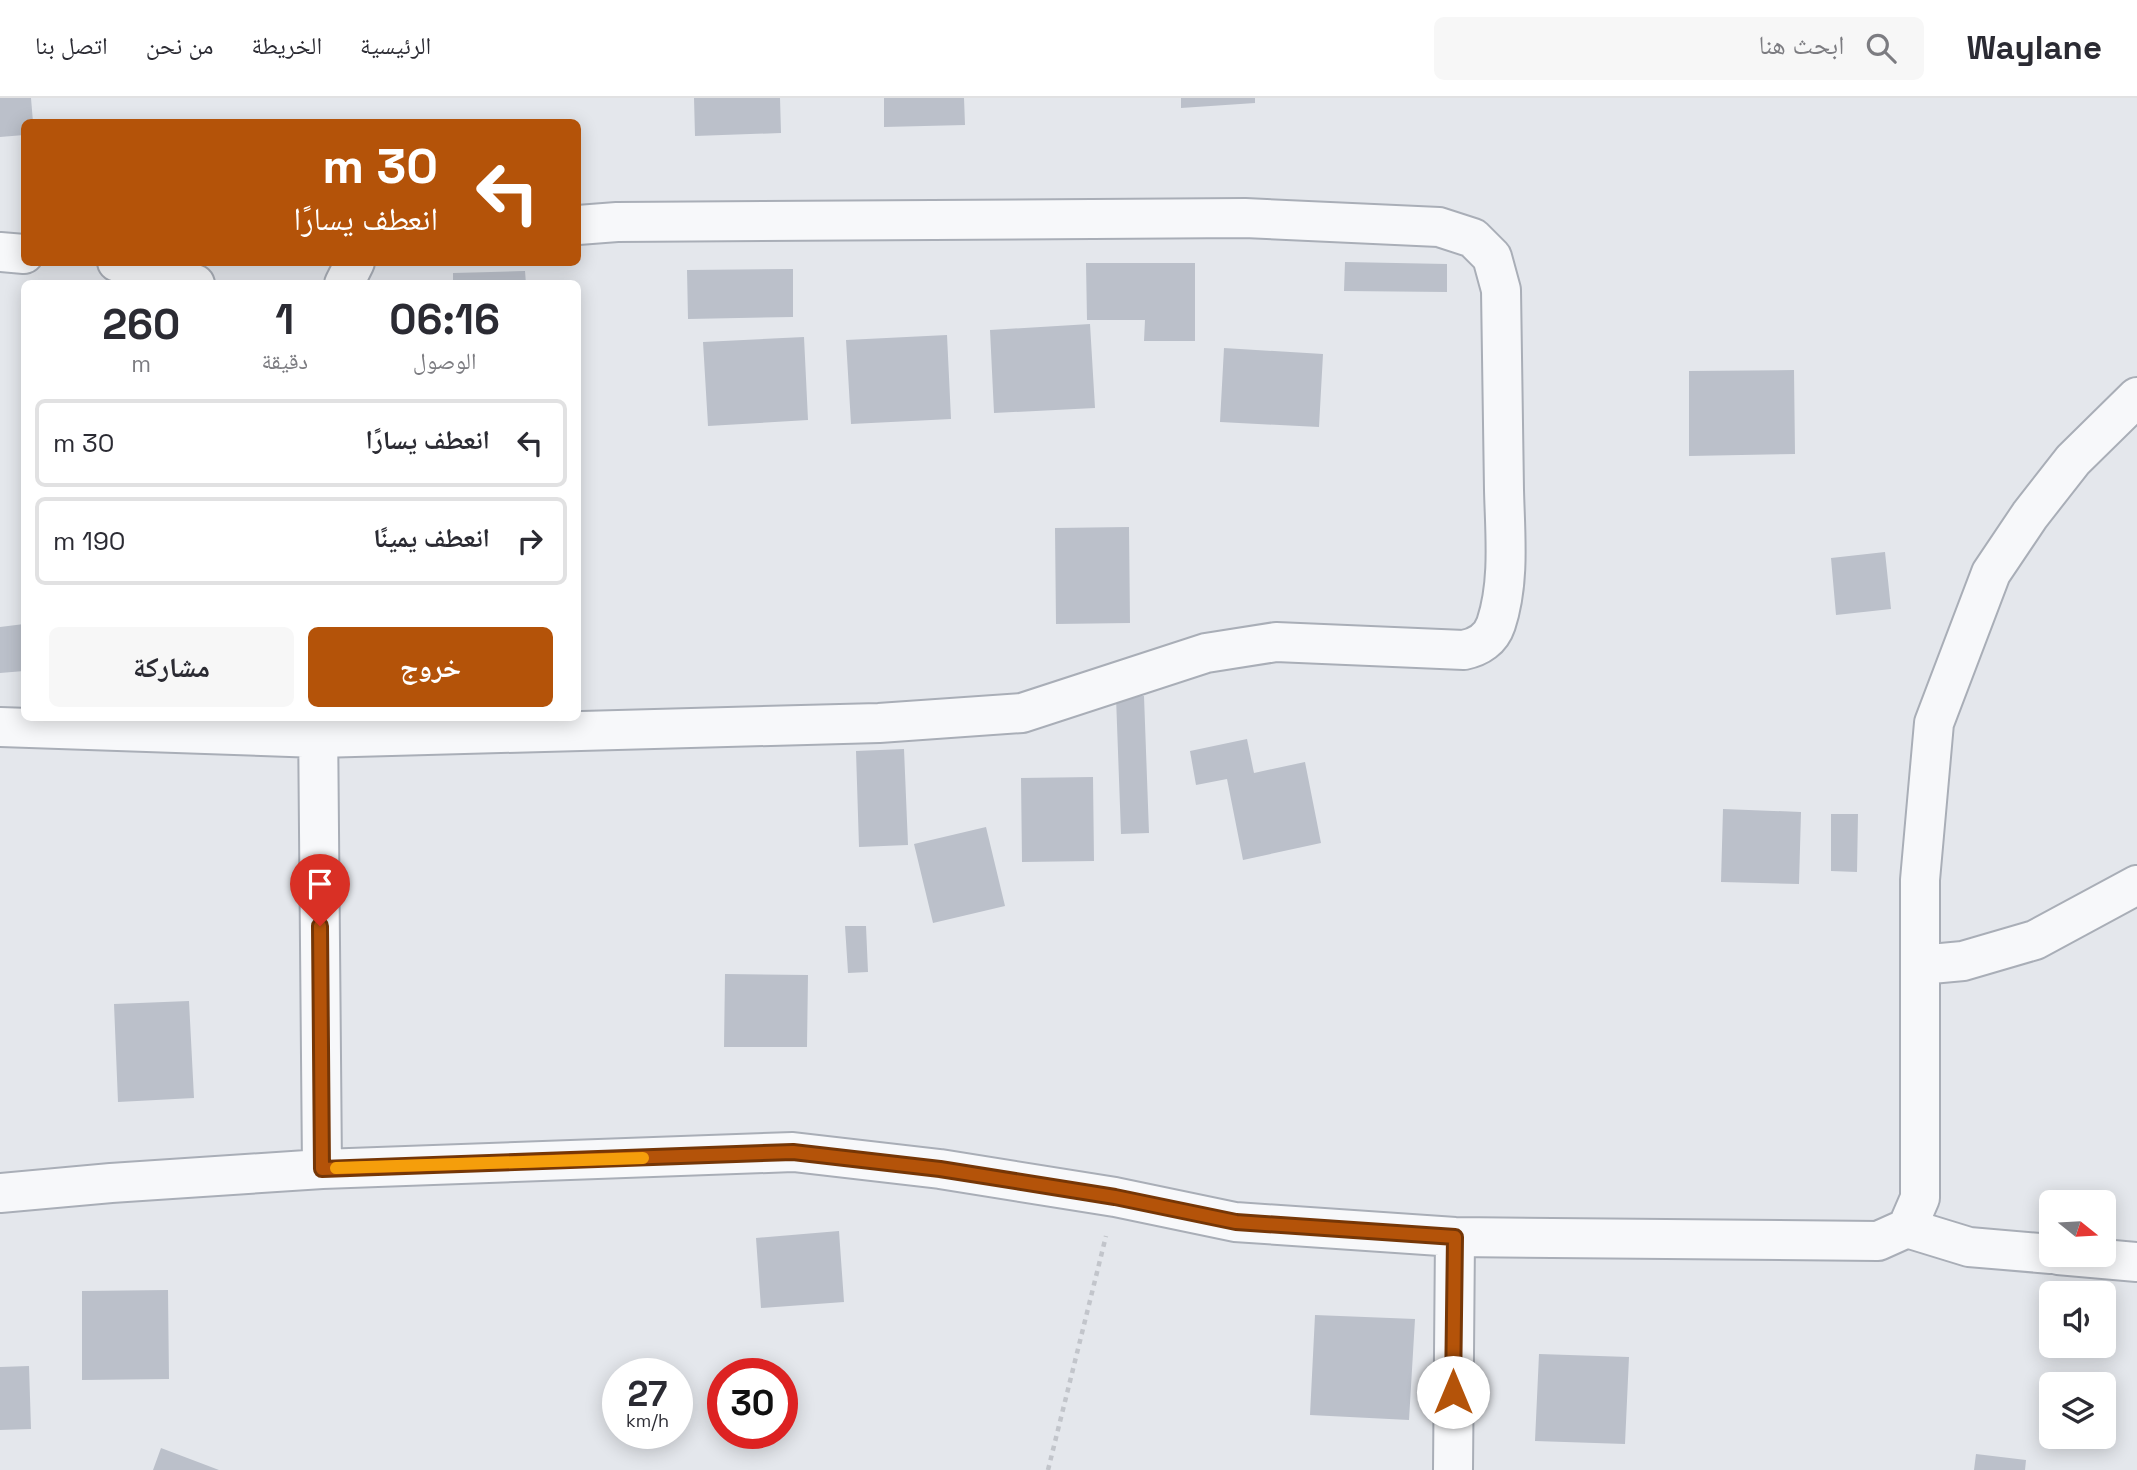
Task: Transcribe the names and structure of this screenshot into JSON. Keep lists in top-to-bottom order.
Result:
{
  "north": "right",
  "page": {
    "header": "Waylane",
    "search": "ابحث هنا",
    "nav": [
      "الرئيسية",
      "الخريطة",
      "من نحن",
      "اتصل بنا"
    ],
    "turn": ["30 m", "انعطف يسارًا"],
    "eta": [
      "06:16",
      "الوصول",
      "1",
      "دقيقة",
      "260",
      "m"
    ],
    "list": [
      {
        "name": "انعطف يسارًا",
        "value": "30 m"
      },
      {
        "name": "انعطف يمينًا",
        "value": "190 m"
      }
    ],
    "buttons": ["خروج", "مشاركة"],
    "speed": "27 km/h",
    "limit": "30"
  }
}
